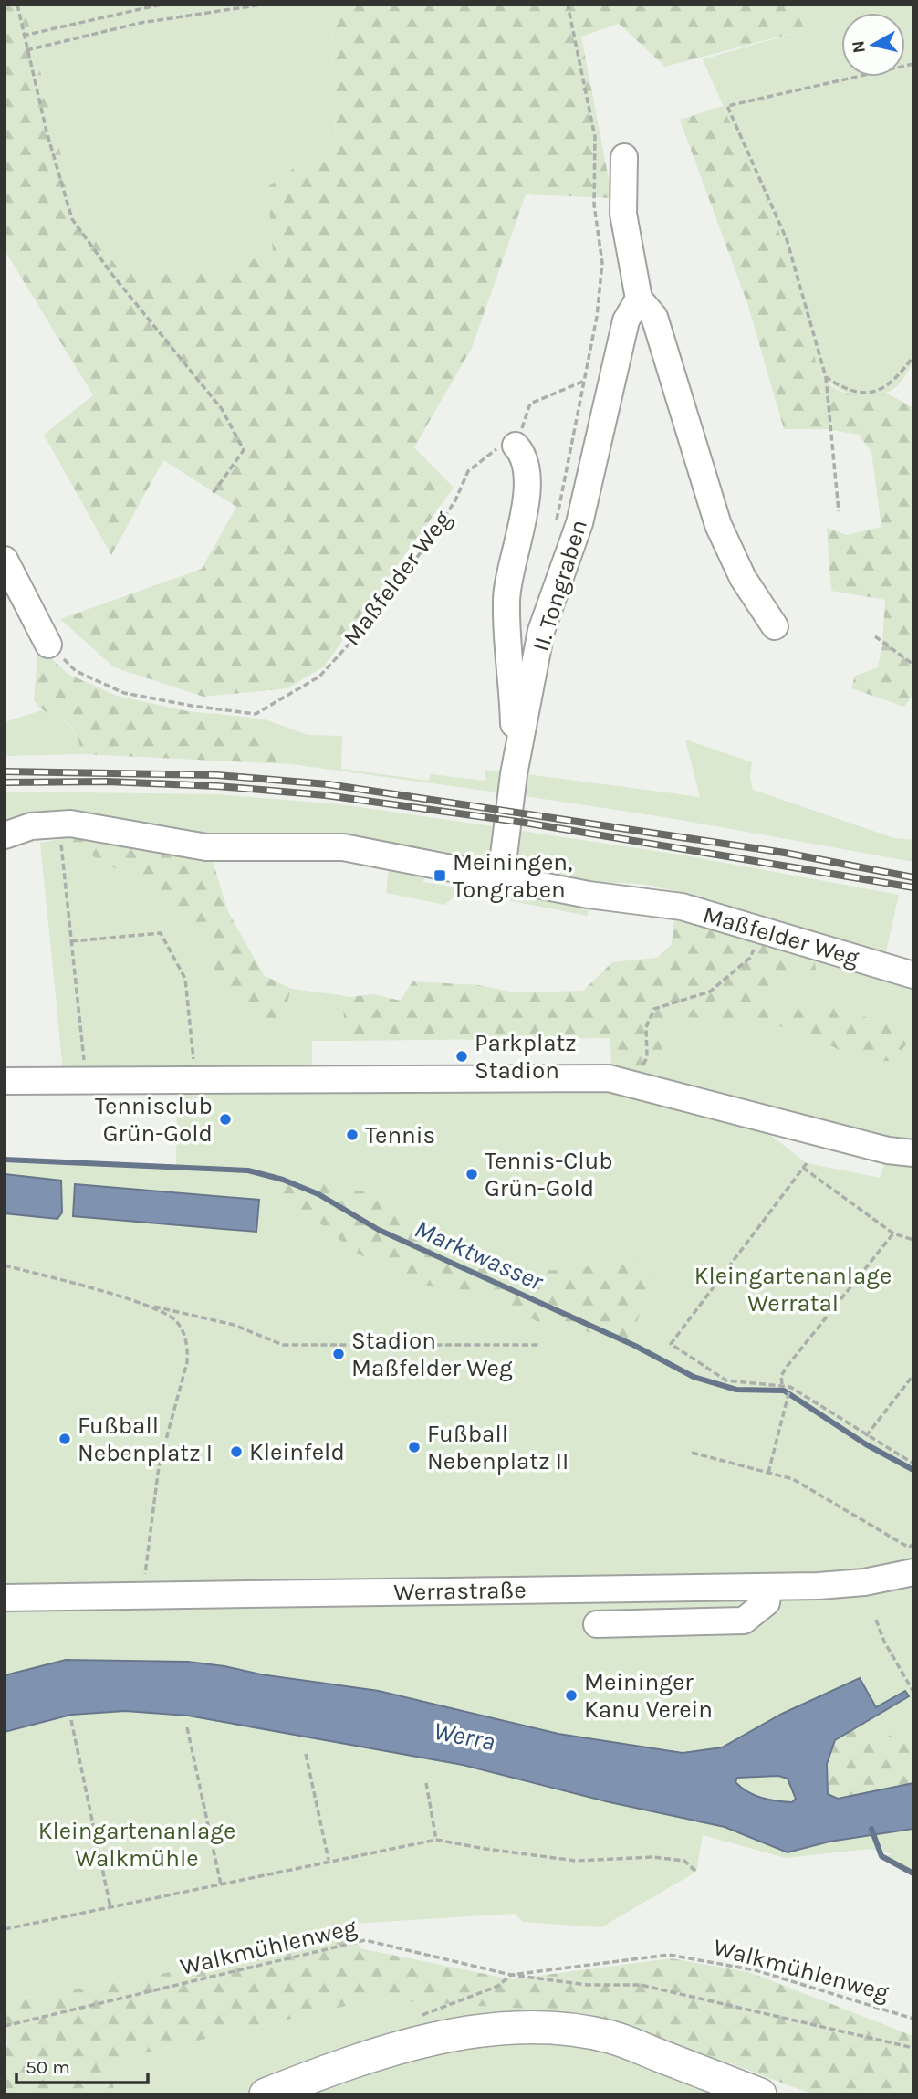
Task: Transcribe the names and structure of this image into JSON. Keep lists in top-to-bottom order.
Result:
{
  "streets": {
    "street": ["Maßfelder Weg", "II. Tongraben", "Werrastraße"],
    "path": ["Walkmühlenweg"]
  },
  "crossings": [
    ["Maßfelder Weg", "II. Tongraben"]
  ],
  "water": ["Marktwasser", "Werra"],
  "parks": ["Kleingartenanlage Werratal", "Kleingartenanlage Walkmühle"],
  "places": {
    "transit": ["Meiningen, Tongraben"],
    "other": [
      "Parkplatz Stadion",
      "Tennisclub Grün-Gold",
      "Tennis",
      "Tennis-Club Grün-Gold",
      "Stadion Maßfelder Weg",
      "Fußball Nebenplatz I",
      "Fußball Nebenplatz II",
      "Kleinfeld",
      "Meininger Kanu Verein"
    ]
  },
  "scale_bar": "50 m",
  "north": "left"
}
